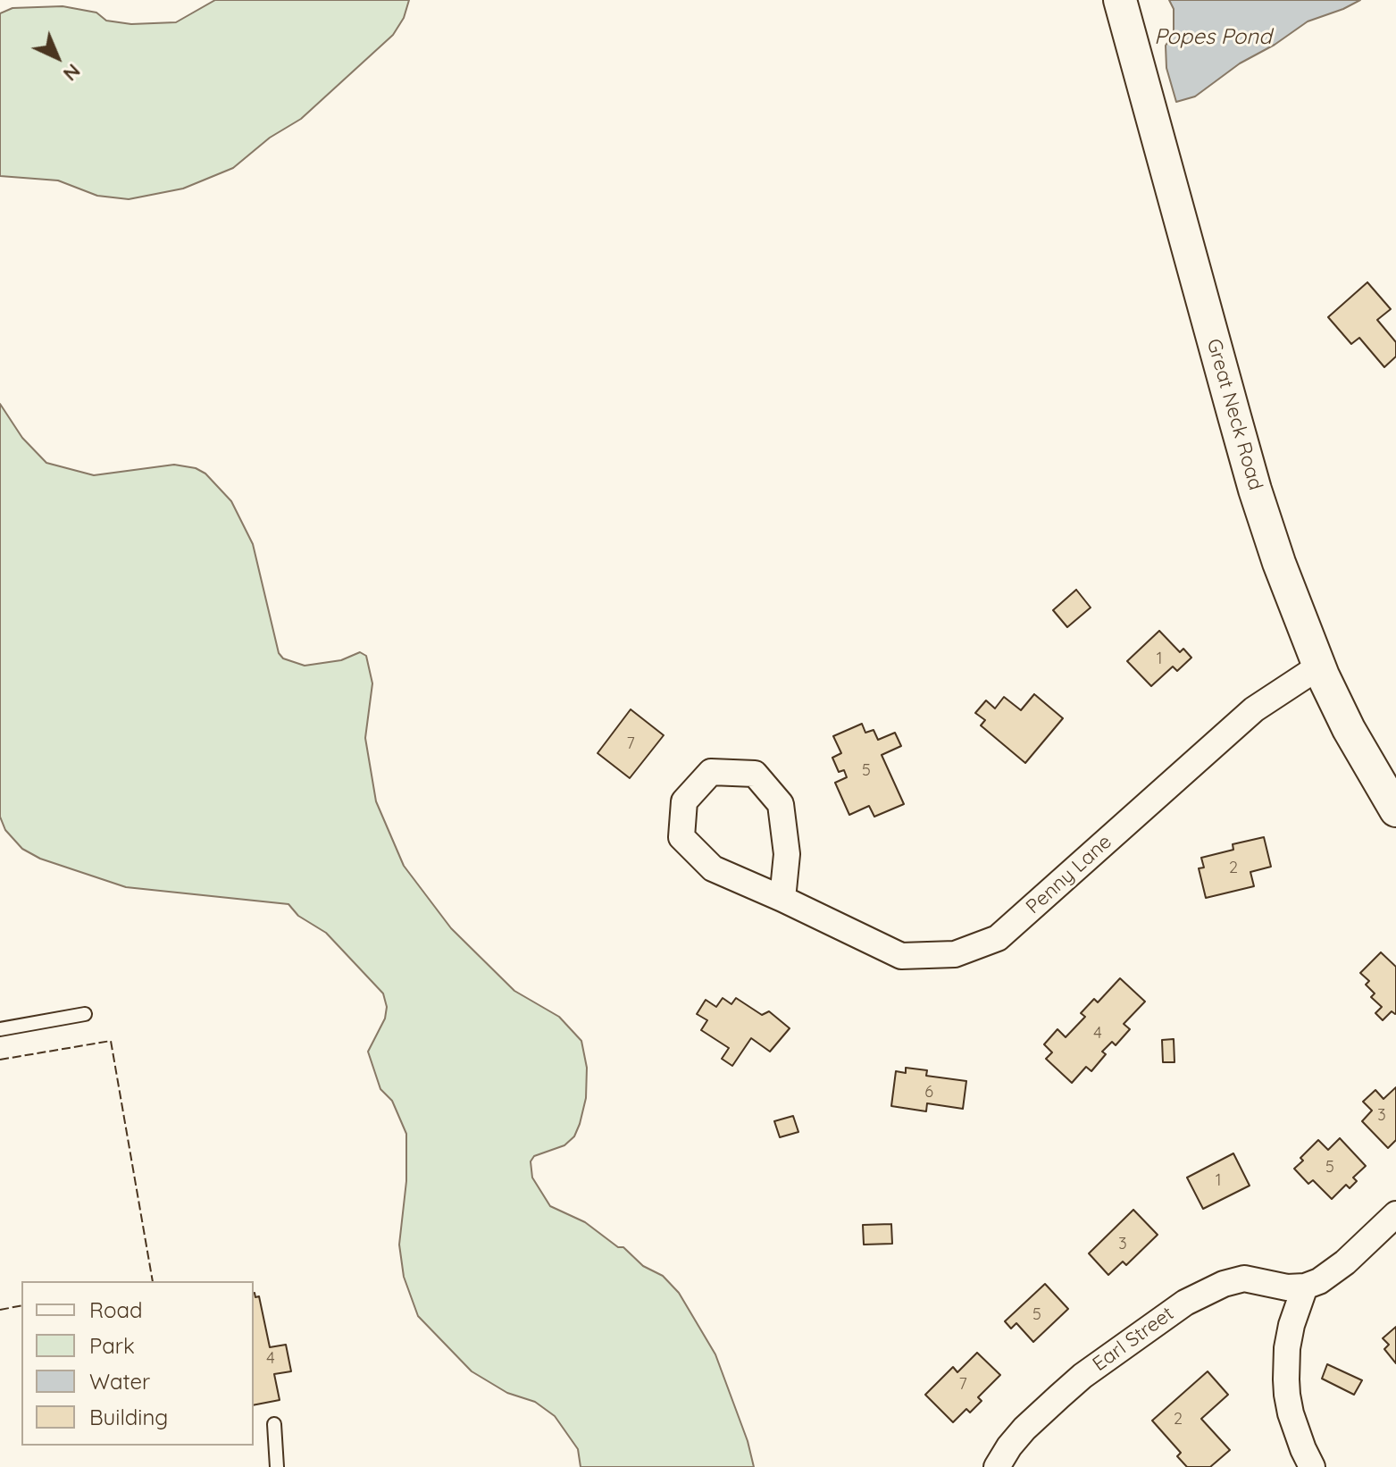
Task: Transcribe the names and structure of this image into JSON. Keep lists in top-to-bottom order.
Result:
{
  "streets": {
    "street": ["Great Neck Road", "Penny Lane", "Earl Street"]
  },
  "crossings": [
    ["Great Neck Road", "Penny Lane"]
  ],
  "water": ["Popes Pond"],
  "house_numbers": [
    "1",
    "7",
    "5",
    "2",
    "4",
    "6",
    "3",
    "5",
    "1",
    "3",
    "5",
    "4",
    "7",
    "2"
  ],
  "legend": [
    "Road",
    "Park",
    "Water",
    "Building"
  ],
  "north": "bottom right"
}
